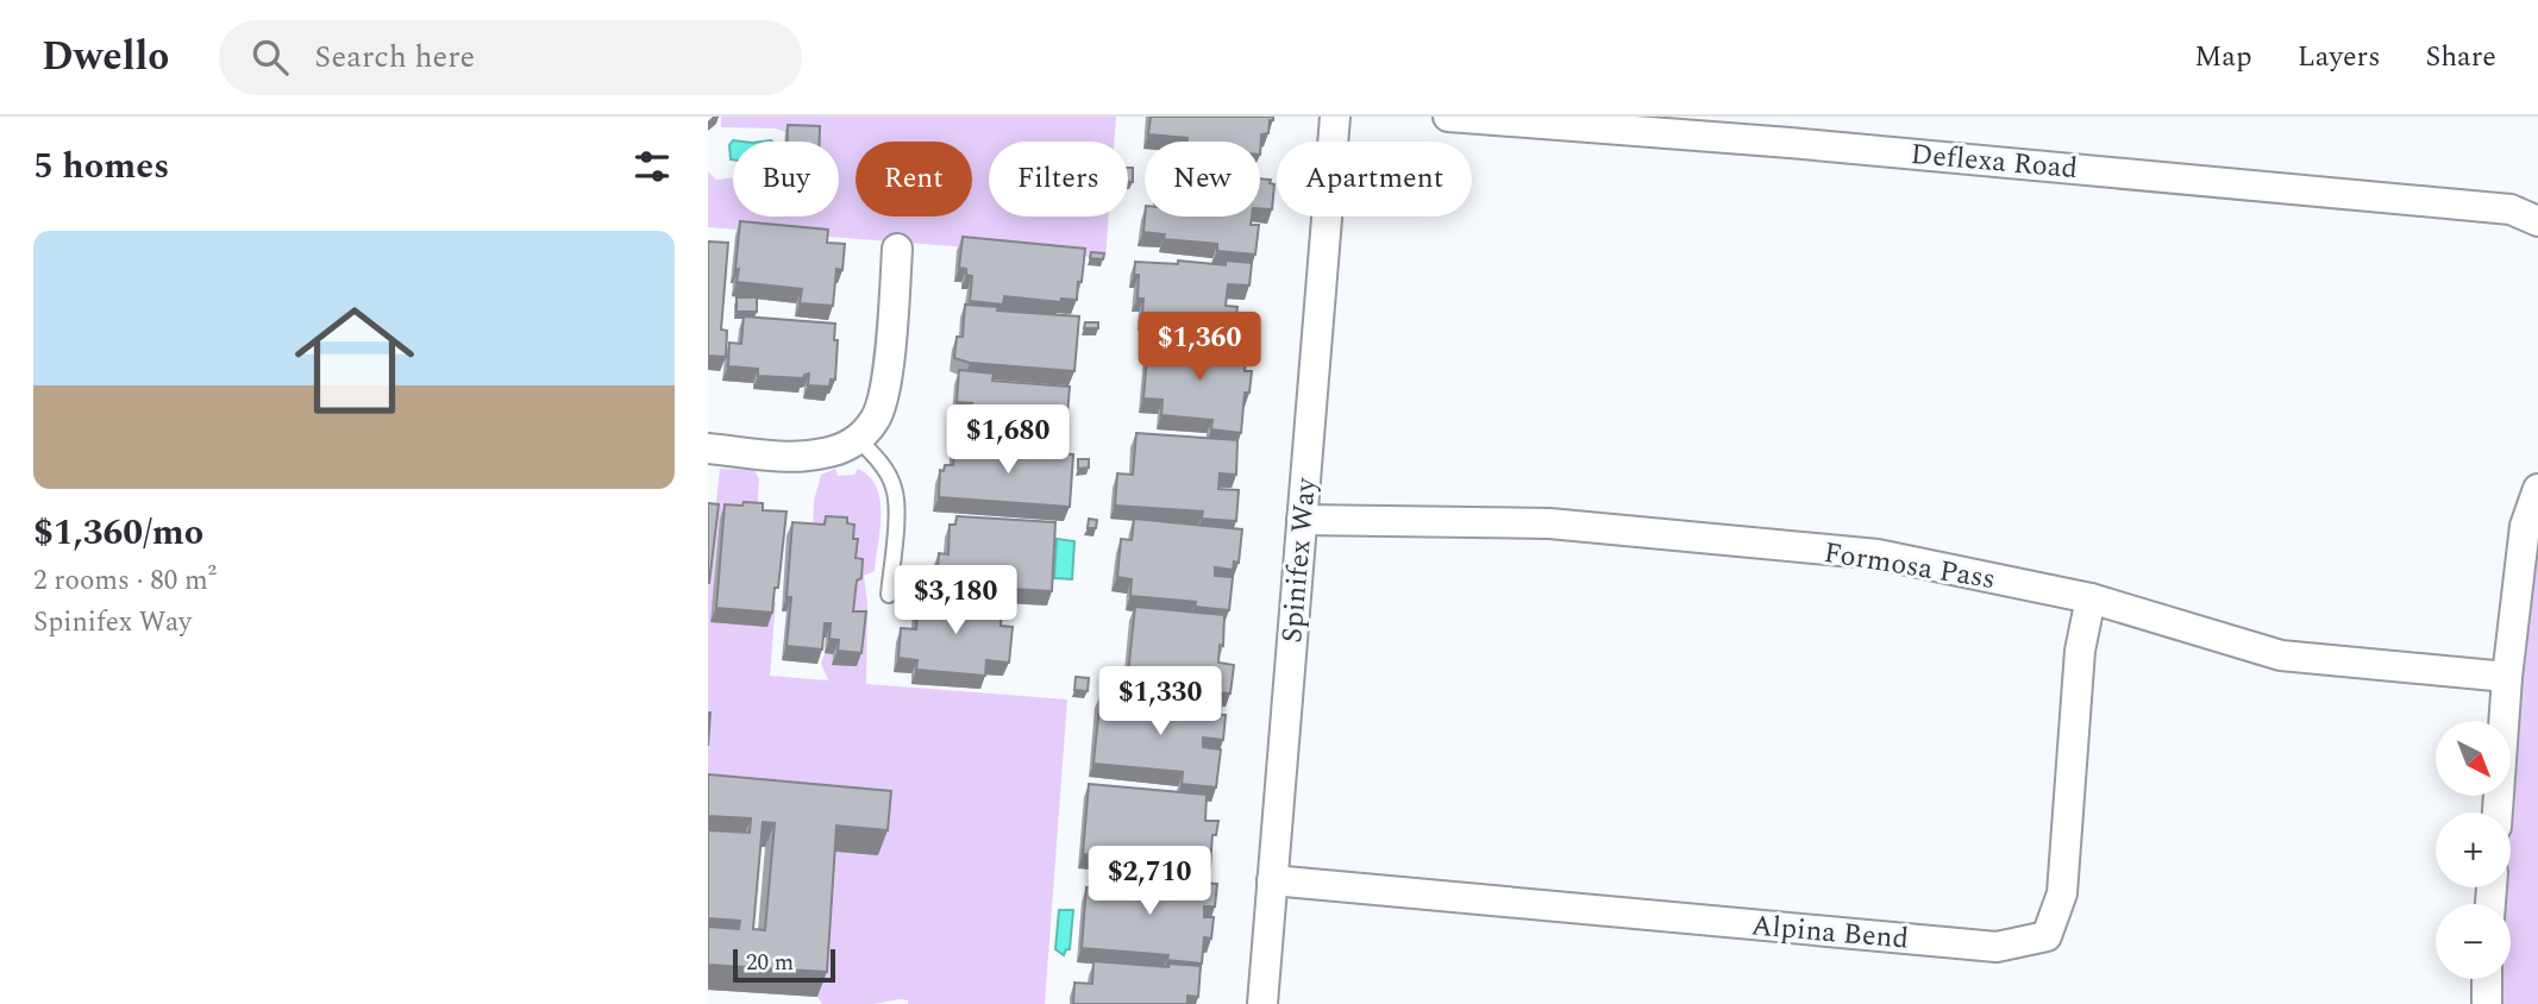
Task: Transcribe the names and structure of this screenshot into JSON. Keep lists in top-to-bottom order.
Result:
{
  "streets": {
    "street": [
      "Deflexa Road",
      "Spinifex Way",
      "Formosa Pass",
      "Alpina Bend"
    ]
  },
  "crossings": [
    ["Spinifex Way", "Formosa Pass"],
    ["Spinifex Way", "Alpina Bend"],
    ["Formosa Pass", "Alpina Bend"]
  ],
  "scale_bar": "20 m",
  "north": "bottom right",
  "page": {
    "header": "Dwello",
    "search": "Search here",
    "nav": ["Map", "Layers", "Share"],
    "heading": "5 homes",
    "chip": [
      "Buy",
      "Rent",
      "Filters",
      "New",
      "Apartment"
    ],
    "list": [
      {
        "name": "$1,360/mo",
        "note": "2 rooms · 80 m² · Spinifex Way"
      }
    ],
    "price": [
      "$1,360",
      "$1,680",
      "$3,180",
      "$1,330",
      "$2,710"
    ],
    "map_buttons": ["+", "−"],
    "scale": "20 m"
  }
}
